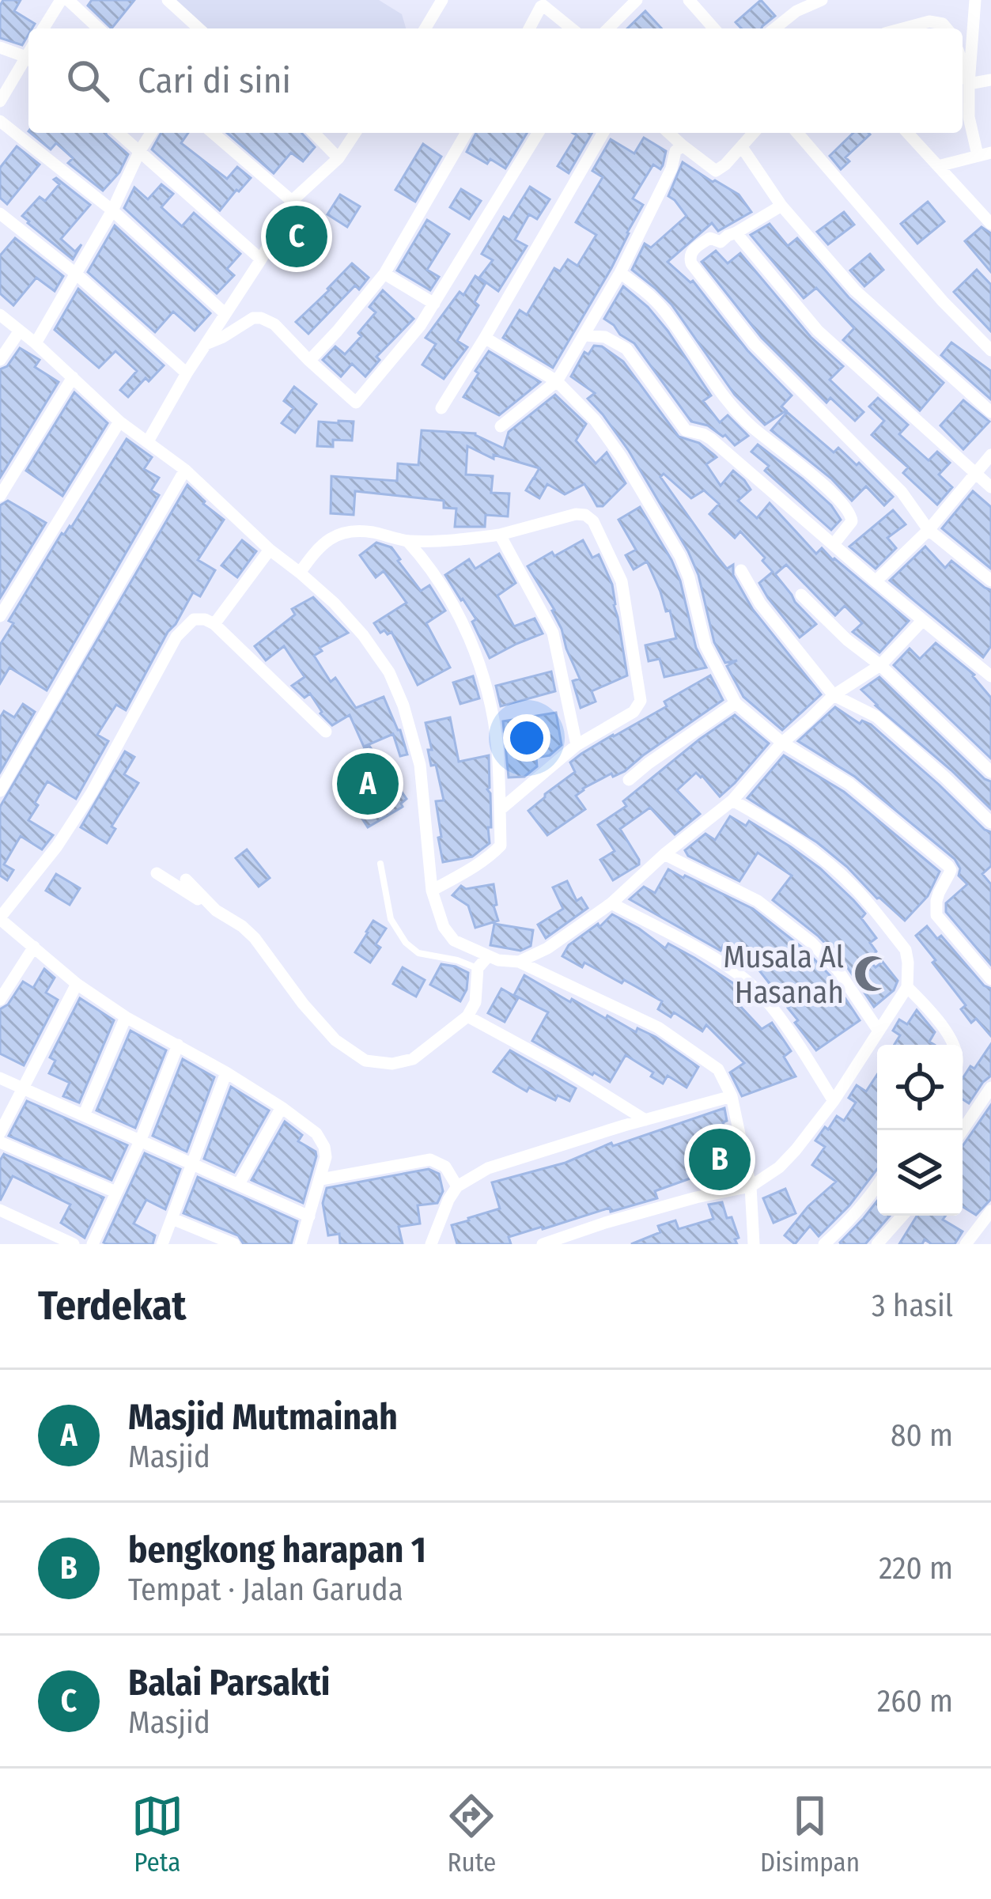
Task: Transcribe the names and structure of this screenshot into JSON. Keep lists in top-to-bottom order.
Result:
{
  "places": {
    "mosque": ["Musala Al Hasanah"]
  },
  "page": {
    "search": "Cari di sini",
    "pins": ["C", "A", "B"],
    "heading": ["Terdekat", "3 hasil"],
    "list": [
      {
        "mark": "A",
        "name": "Masjid Mutmainah",
        "note": "Masjid",
        "value": "80 m"
      },
      {
        "mark": "B",
        "name": "bengkong harapan 1",
        "note": "Tempat · Jalan Garuda",
        "value": "220 m"
      },
      {
        "mark": "C",
        "name": "Balai Parsakti",
        "note": "Masjid",
        "value": "260 m"
      }
    ],
    "nav": ["Peta", "Rute", "Disimpan"]
  }
}
